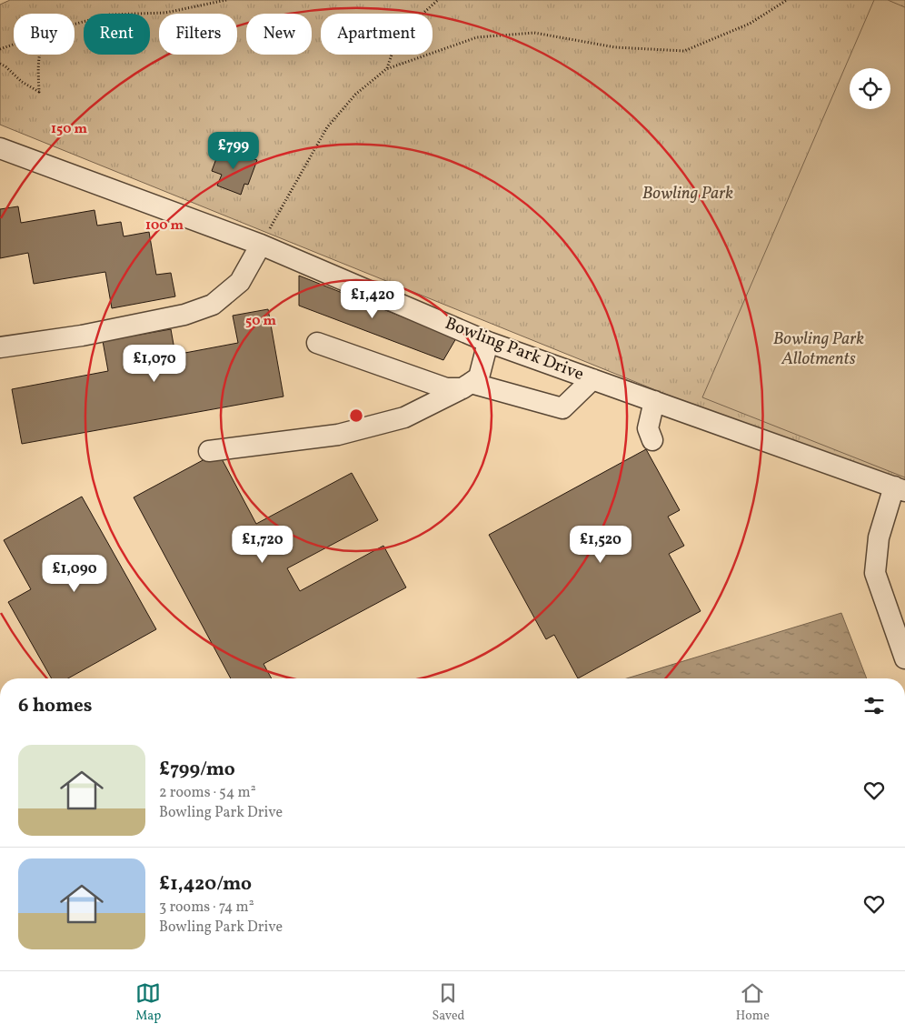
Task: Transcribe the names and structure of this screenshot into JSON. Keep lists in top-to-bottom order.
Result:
{
  "streets": {
    "street": ["Bowling Park Drive"]
  },
  "parks": ["Bowling Park", "Bowling Park Allotments"],
  "page": {
    "chip": [
      "Buy",
      "Rent",
      "Filters",
      "New",
      "Apartment"
    ],
    "price": [
      "£799",
      "£1,420",
      "£1,070",
      "£1,720",
      "£1,520",
      "£1,090"
    ],
    "heading": "6 homes",
    "list": [
      {
        "name": "£799/mo",
        "note": "2 rooms · 54 m² · Bowling Park Drive"
      },
      {
        "name": "£1,420/mo",
        "note": "3 rooms · 74 m² · Bowling Park Drive"
      }
    ],
    "tabs": ["Map", "Saved", "Home"]
  },
  "rings": ["150 m", "100 m", "50 m"]
}
